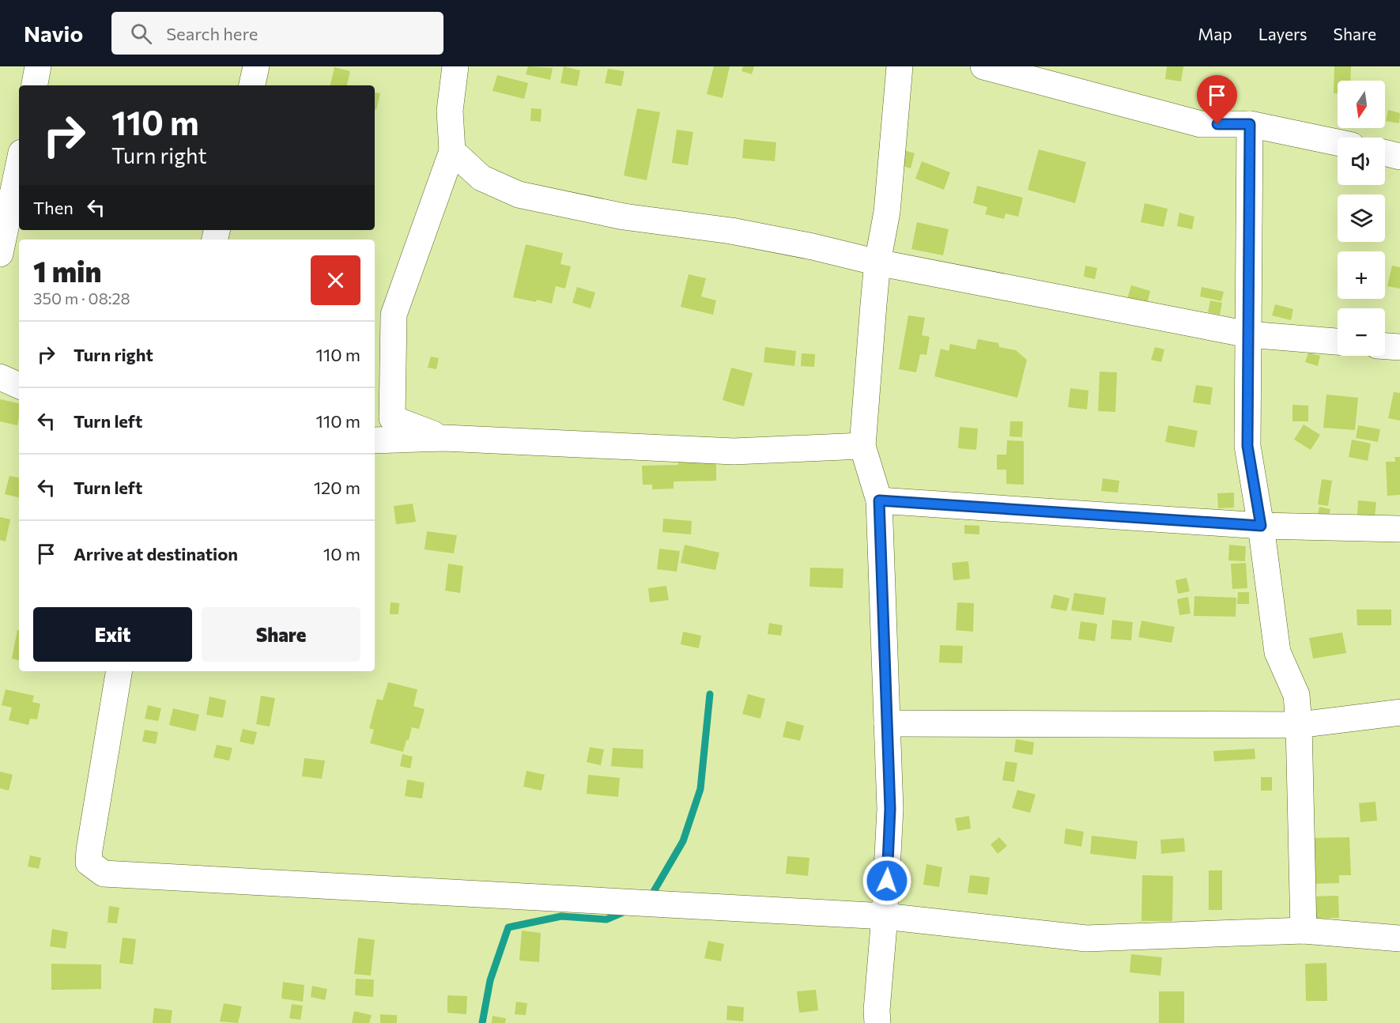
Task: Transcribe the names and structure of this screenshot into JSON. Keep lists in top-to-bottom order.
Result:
{
  "north": "bottom",
  "page": {
    "header": "Navio",
    "search": "Search here",
    "nav": ["Map", "Layers", "Share"],
    "map_buttons": ["+", "−"],
    "turn": ["110 m", "Turn right"],
    "then": "Then",
    "heading": ["1 min", "350 m · 08:28"],
    "list": [
      {
        "name": "Turn right",
        "value": "110 m"
      },
      {
        "name": "Turn left",
        "value": "110 m"
      },
      {
        "name": "Turn left",
        "value": "120 m"
      },
      {
        "name": "Arrive at destination",
        "value": "10 m"
      }
    ],
    "buttons": ["Exit", "Share"]
  }
}
